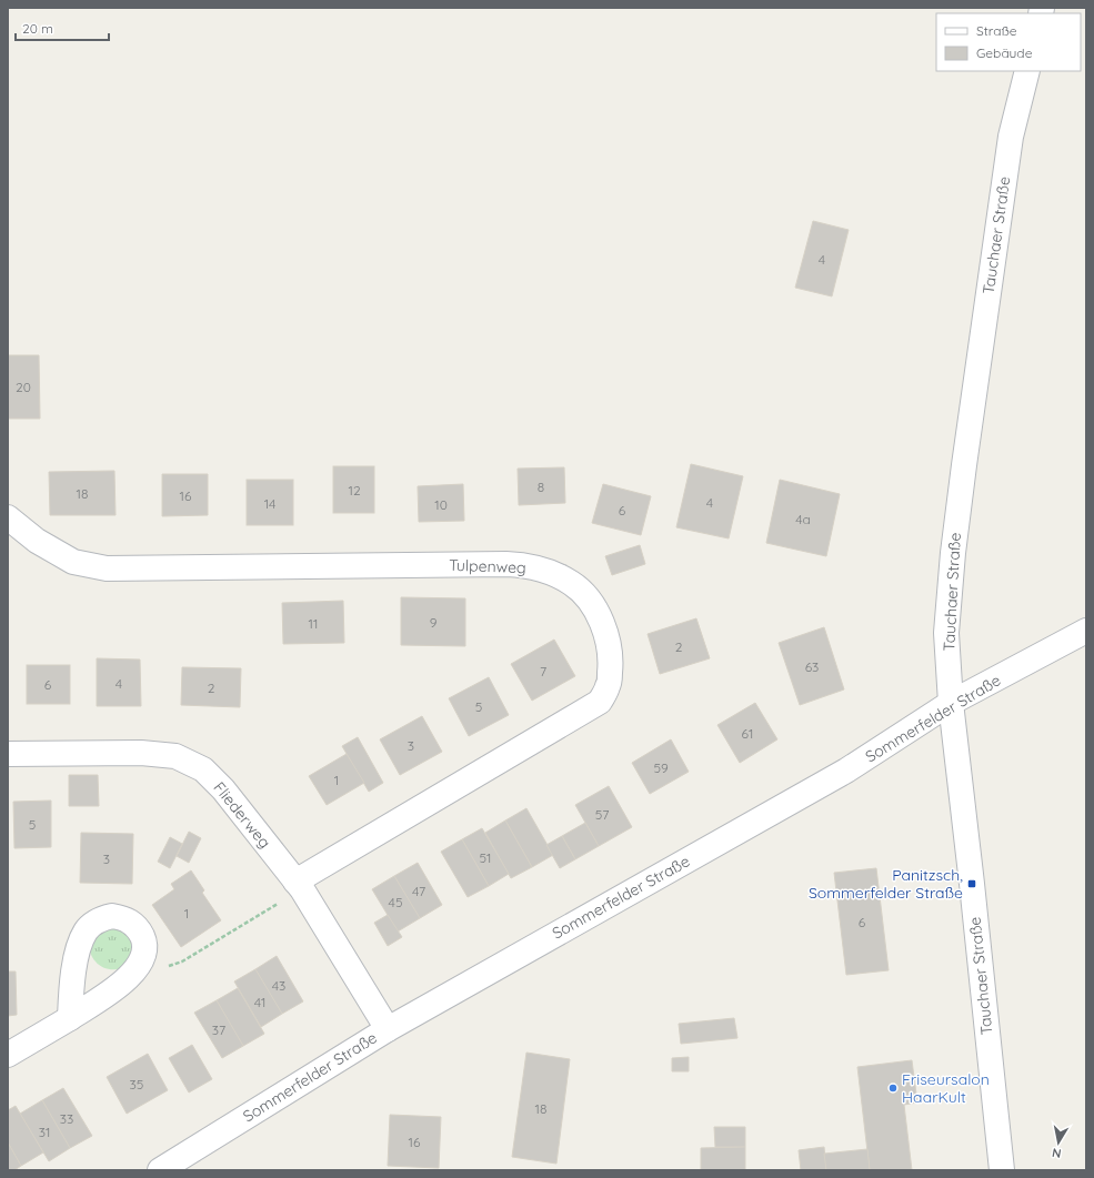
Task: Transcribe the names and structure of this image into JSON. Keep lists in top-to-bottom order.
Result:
{
  "streets": {
    "street": [
      "Tauchaer Straße",
      "Tulpenweg",
      "Sommerfelder Straße",
      "Fliederweg"
    ]
  },
  "crossings": [
    ["Tauchaer Straße", "Sommerfelder Straße"],
    ["Tulpenweg", "Fliederweg"],
    ["Sommerfelder Straße", "Fliederweg"]
  ],
  "places": {
    "transit": ["Panitzsch, Sommerfelder Straße"],
    "other": ["Friseursalon HaarKult"]
  },
  "house_numbers": [
    "4",
    "20",
    "8",
    "12",
    "18",
    "16",
    "4",
    "14",
    "10",
    "6",
    "4a",
    "9",
    "11",
    "2",
    "63",
    "7",
    "4",
    "6",
    "2",
    "5",
    "61",
    "3",
    "59",
    "1",
    "57",
    "5",
    "51",
    "3",
    "47",
    "45",
    "1",
    "6",
    "43",
    "41",
    "37",
    "35",
    "18",
    "33",
    "31",
    "16"
  ],
  "legend": ["Straße", "Gebäude"],
  "scale_bar": "20 m",
  "north": "bottom"
}
